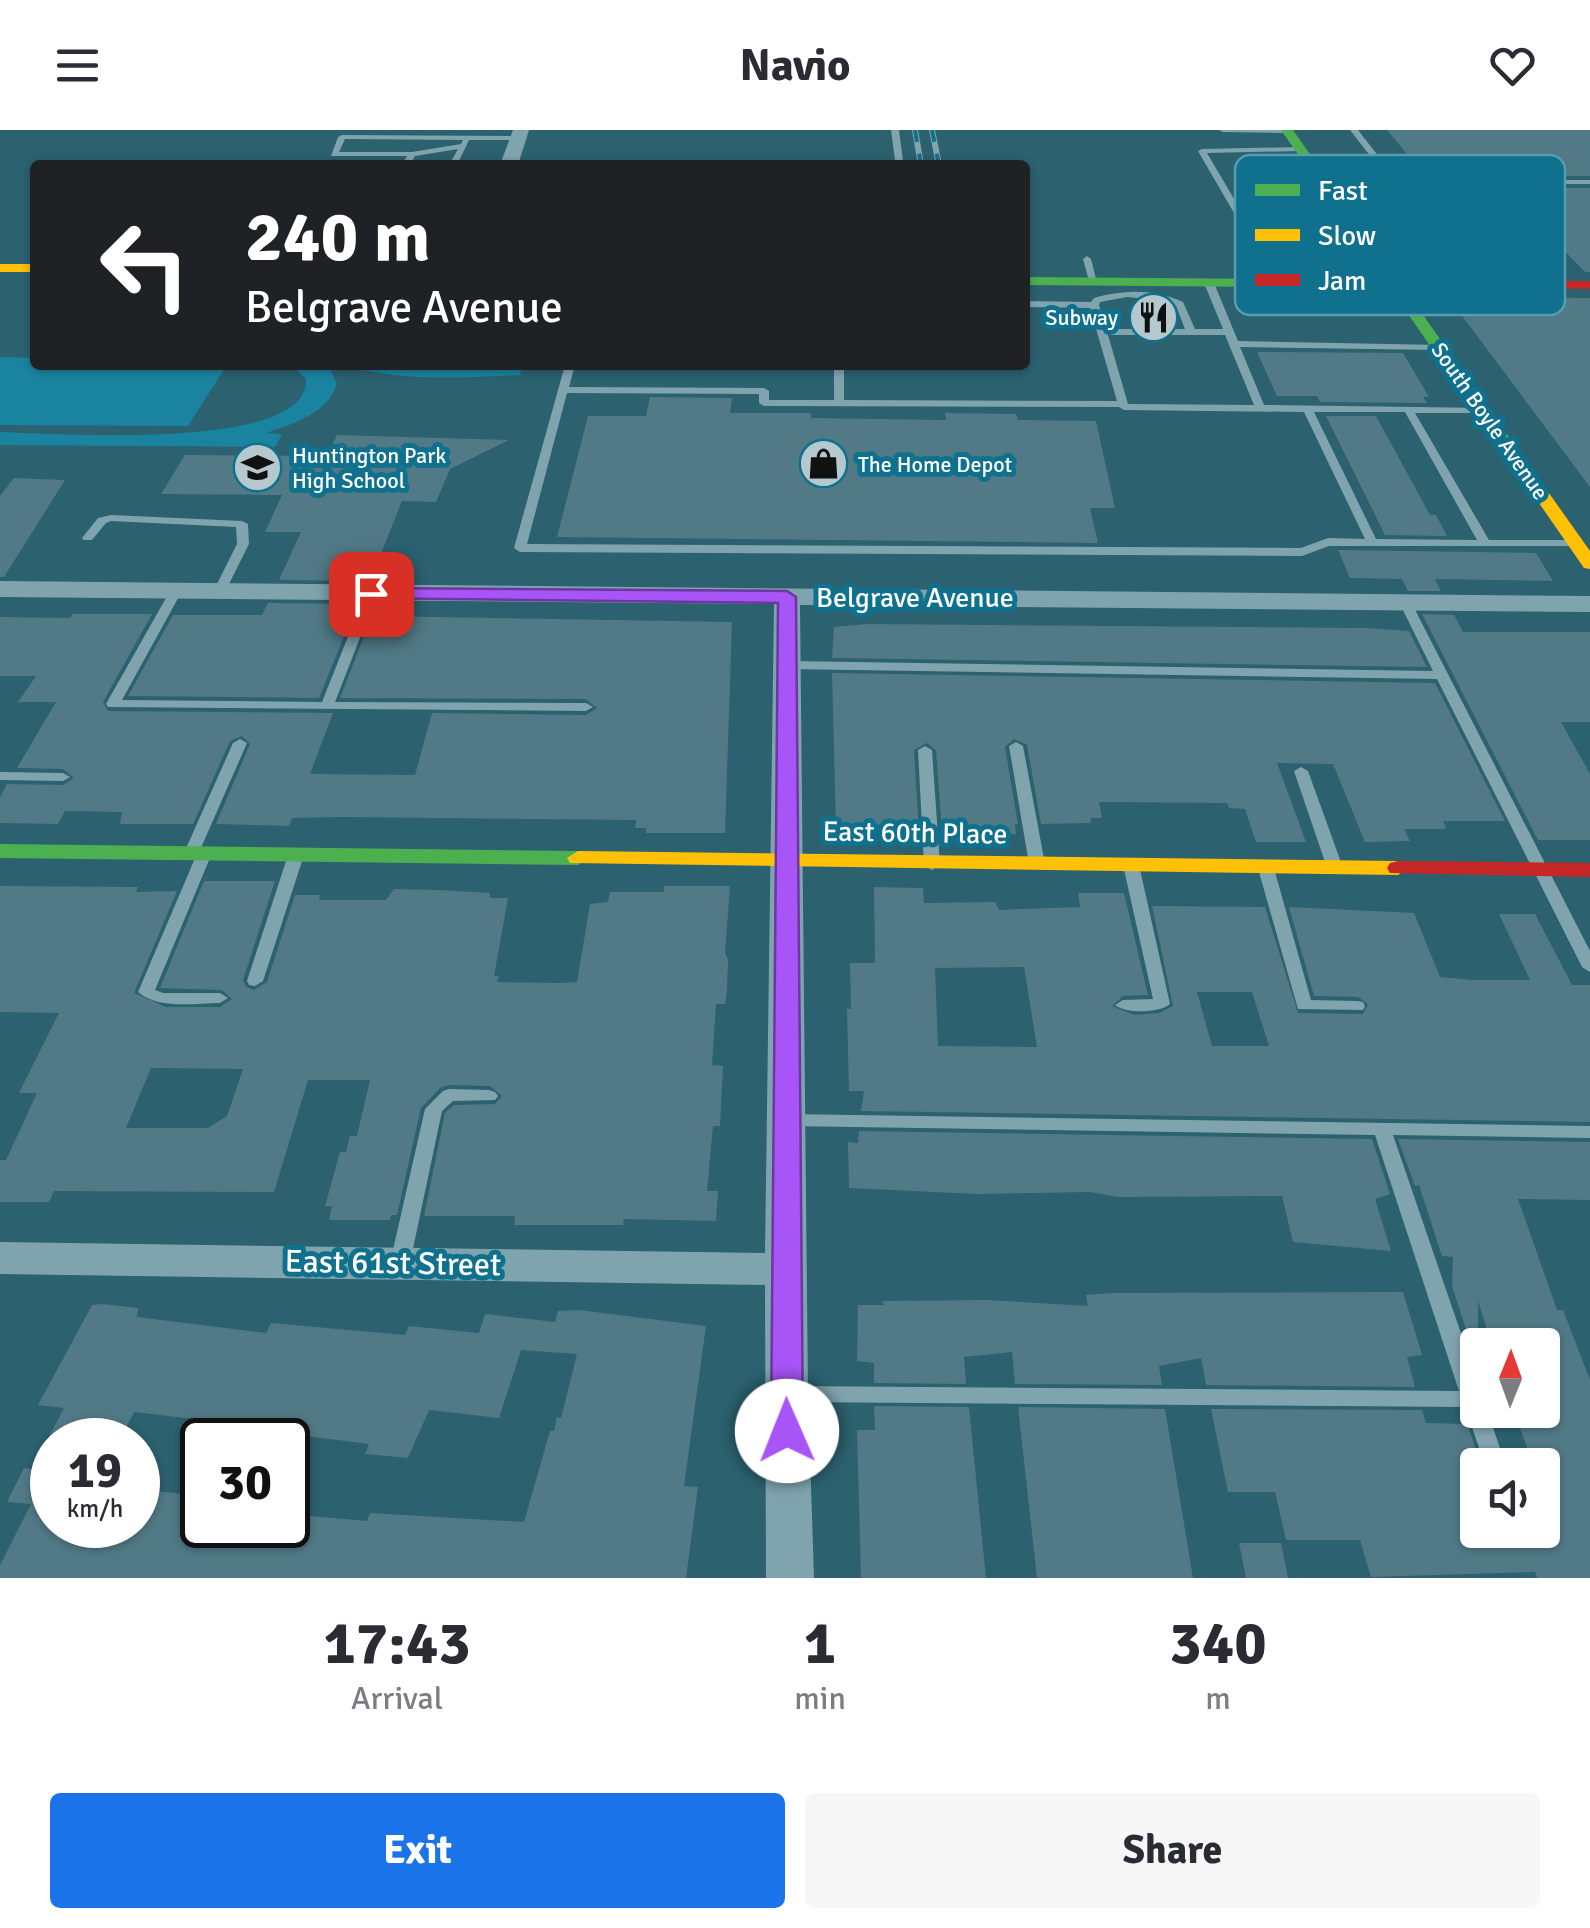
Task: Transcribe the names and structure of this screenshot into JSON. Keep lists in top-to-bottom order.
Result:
{
  "streets": {
    "main road": ["South Boyle Avenue", "East 60th Place"],
    "street": ["Belgrave Avenue", "East 61st Street"]
  },
  "places": {
    "restaurant": ["Subway"],
    "shop": ["The Home Depot"],
    "school or university": ["Huntington Park High School"]
  },
  "legend": ["Fast", "Slow", "Jam"],
  "north": "top",
  "page": {
    "header": "Navio",
    "turn": ["240 m", "Belgrave Avenue"],
    "speed": "19 km/h",
    "limit": "30",
    "eta": [
      "17:43",
      "Arrival",
      "1",
      "min",
      "340",
      "m"
    ],
    "buttons": ["Exit", "Share"]
  }
}
